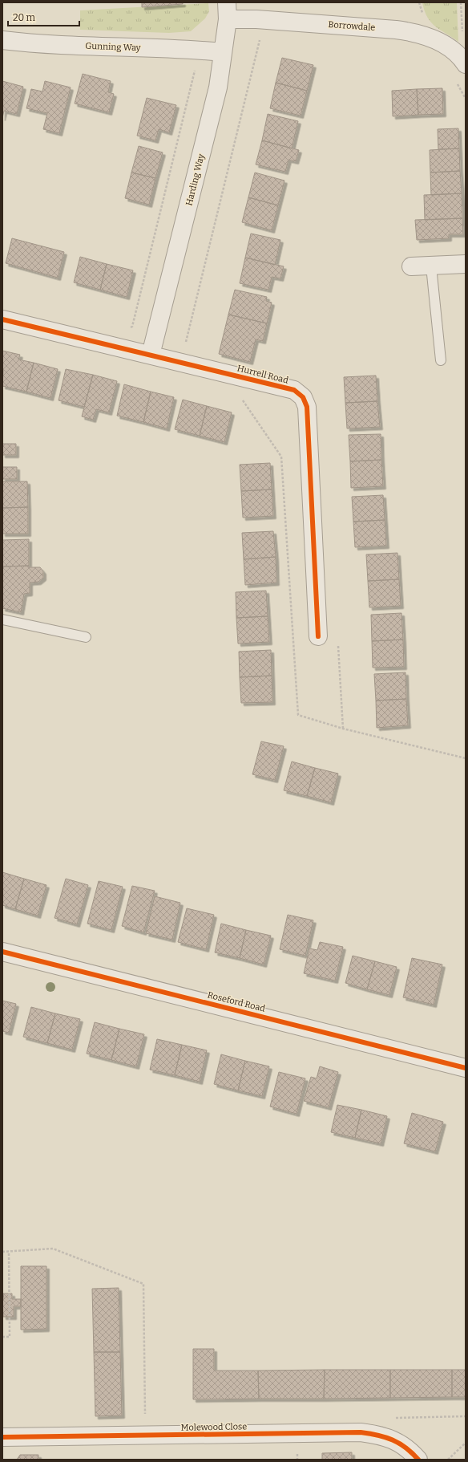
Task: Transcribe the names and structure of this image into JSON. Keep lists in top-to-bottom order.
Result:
{
  "streets": {
    "street": [
      "Borrowdale",
      "Gunning Way",
      "Harding Way",
      "Hurrell Road",
      "Roseford Road",
      "Molewood Close"
    ]
  },
  "crossings": [
    ["Borrowdale", "Harding Way"],
    ["Gunning Way", "Harding Way"],
    ["Harding Way", "Hurrell Road"]
  ],
  "scale_bar": "20 m"
}
